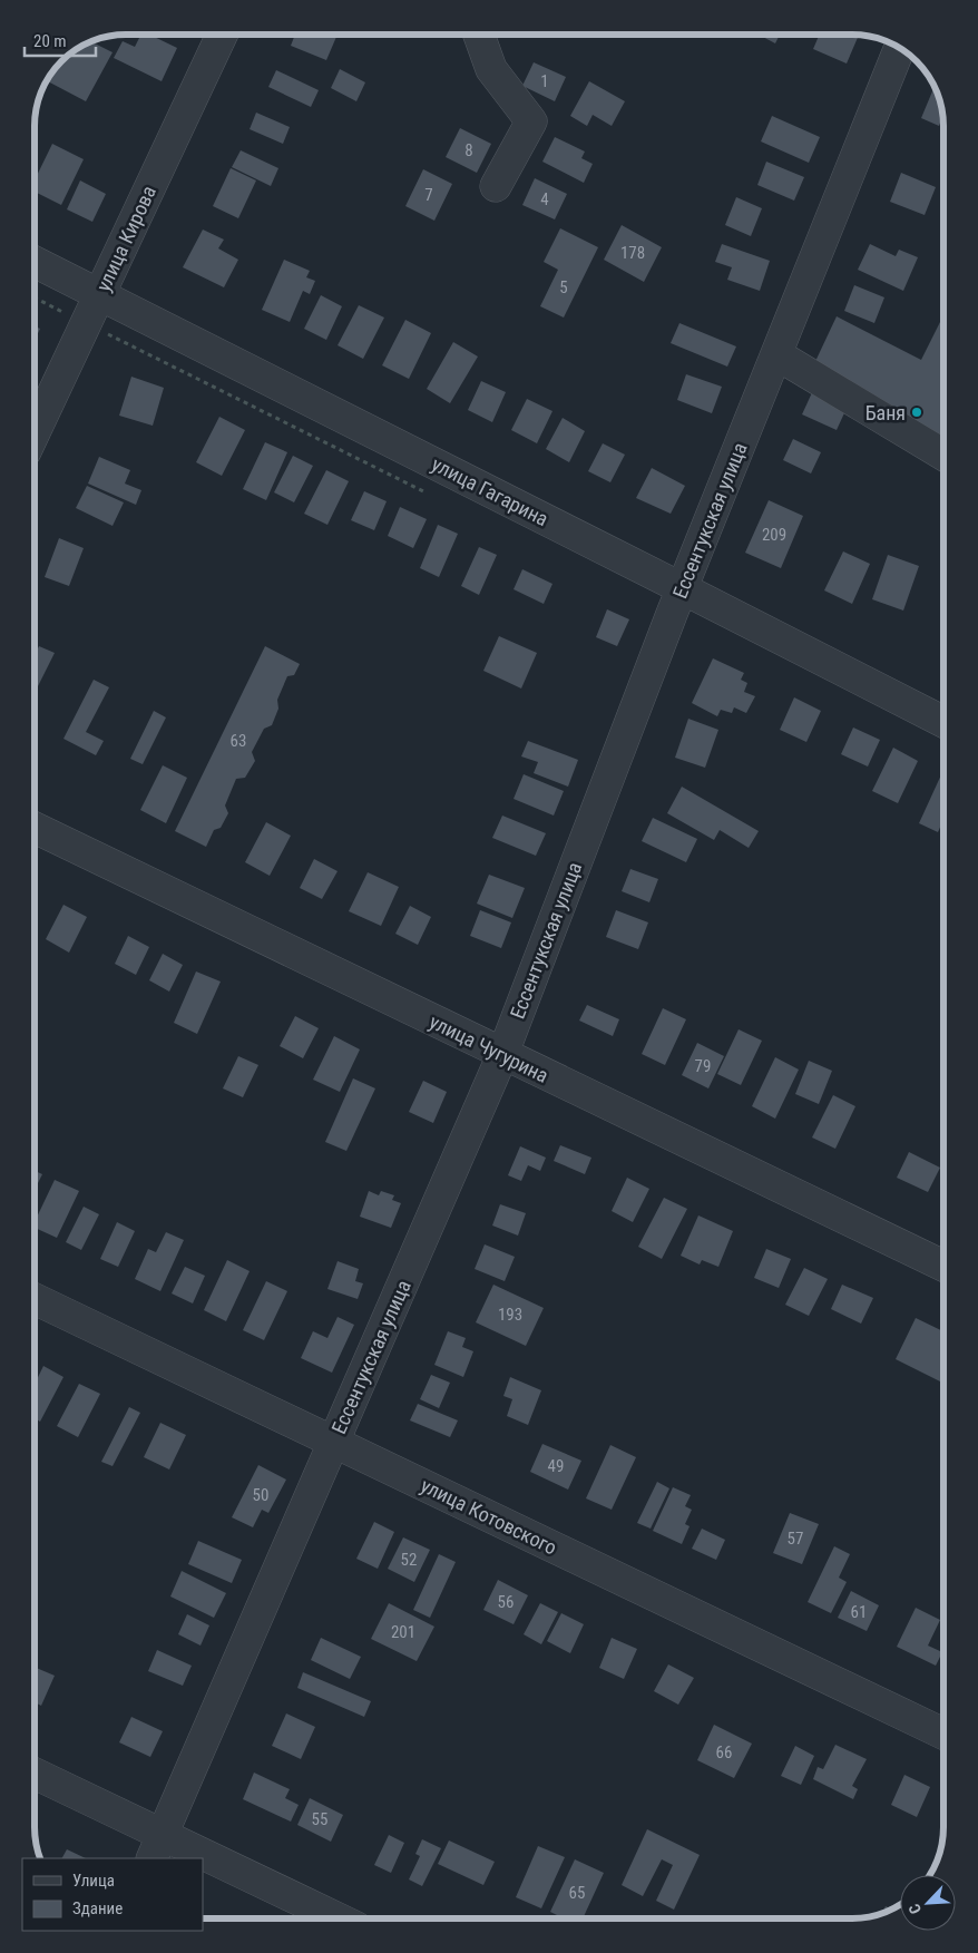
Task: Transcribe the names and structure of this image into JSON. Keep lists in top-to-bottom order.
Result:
{
  "streets": {
    "street": [
      "улица Кирова",
      "улица Гагарина",
      "Ессентукская улица",
      "улица Чугурина",
      "улица Котовского"
    ]
  },
  "crossings": [
    ["улица Кирова", "улица Гагарина"],
    ["улица Гагарина", "Ессентукская улица"],
    ["Ессентукская улица", "улица Чугурина"],
    ["Ессентукская улица", "улица Котовского"]
  ],
  "places": ["Баня"],
  "house_numbers": [
    "1",
    "8",
    "7",
    "4",
    "178",
    "5",
    "209",
    "63",
    "79",
    "193",
    "49",
    "50",
    "57",
    "52",
    "56",
    "61",
    "201",
    "66",
    "55",
    "65"
  ],
  "legend": ["Улица", "Здание"],
  "scale_bar": "20 m",
  "north": "bottom left"
}
